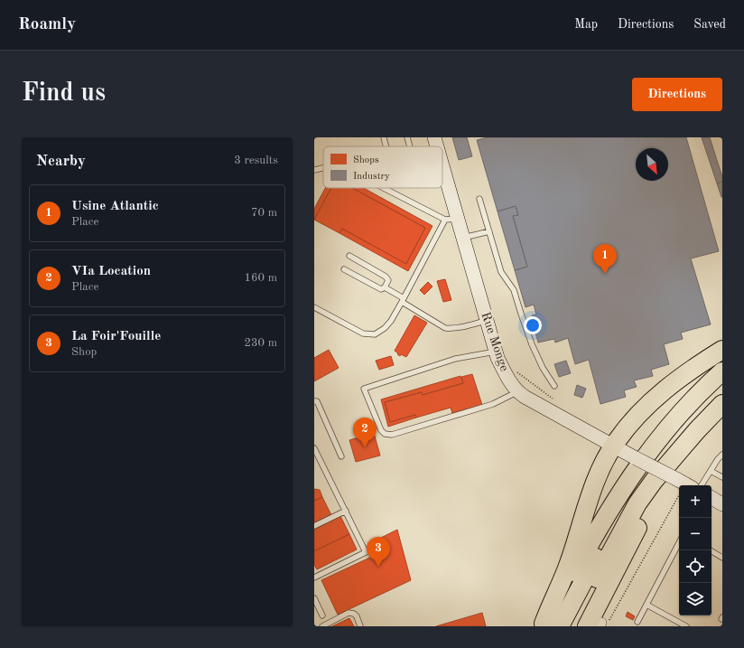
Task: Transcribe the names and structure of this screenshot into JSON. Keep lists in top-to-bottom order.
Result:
{
  "streets": {
    "street": ["Rue Monge"]
  },
  "legend": ["Shops", "Industry"],
  "north": "bottom right",
  "page": {
    "header": "Roamly",
    "nav": ["Map", "Directions", "Saved"],
    "buttons": "Directions",
    "title": "Find us",
    "heading": ["Nearby", "3 results"],
    "list": [
      {
        "mark": "1",
        "name": "Usine Atlantic",
        "note": "Place",
        "value": "70 m"
      },
      {
        "mark": "2",
        "name": "VIa Location",
        "note": "Place",
        "value": "160 m"
      },
      {
        "mark": "3",
        "name": "La Foir'Fouille",
        "note": "Shop",
        "value": "230 m"
      }
    ],
    "pins": ["1", "2", "3"],
    "map_buttons": ["+", "−"]
  }
}
